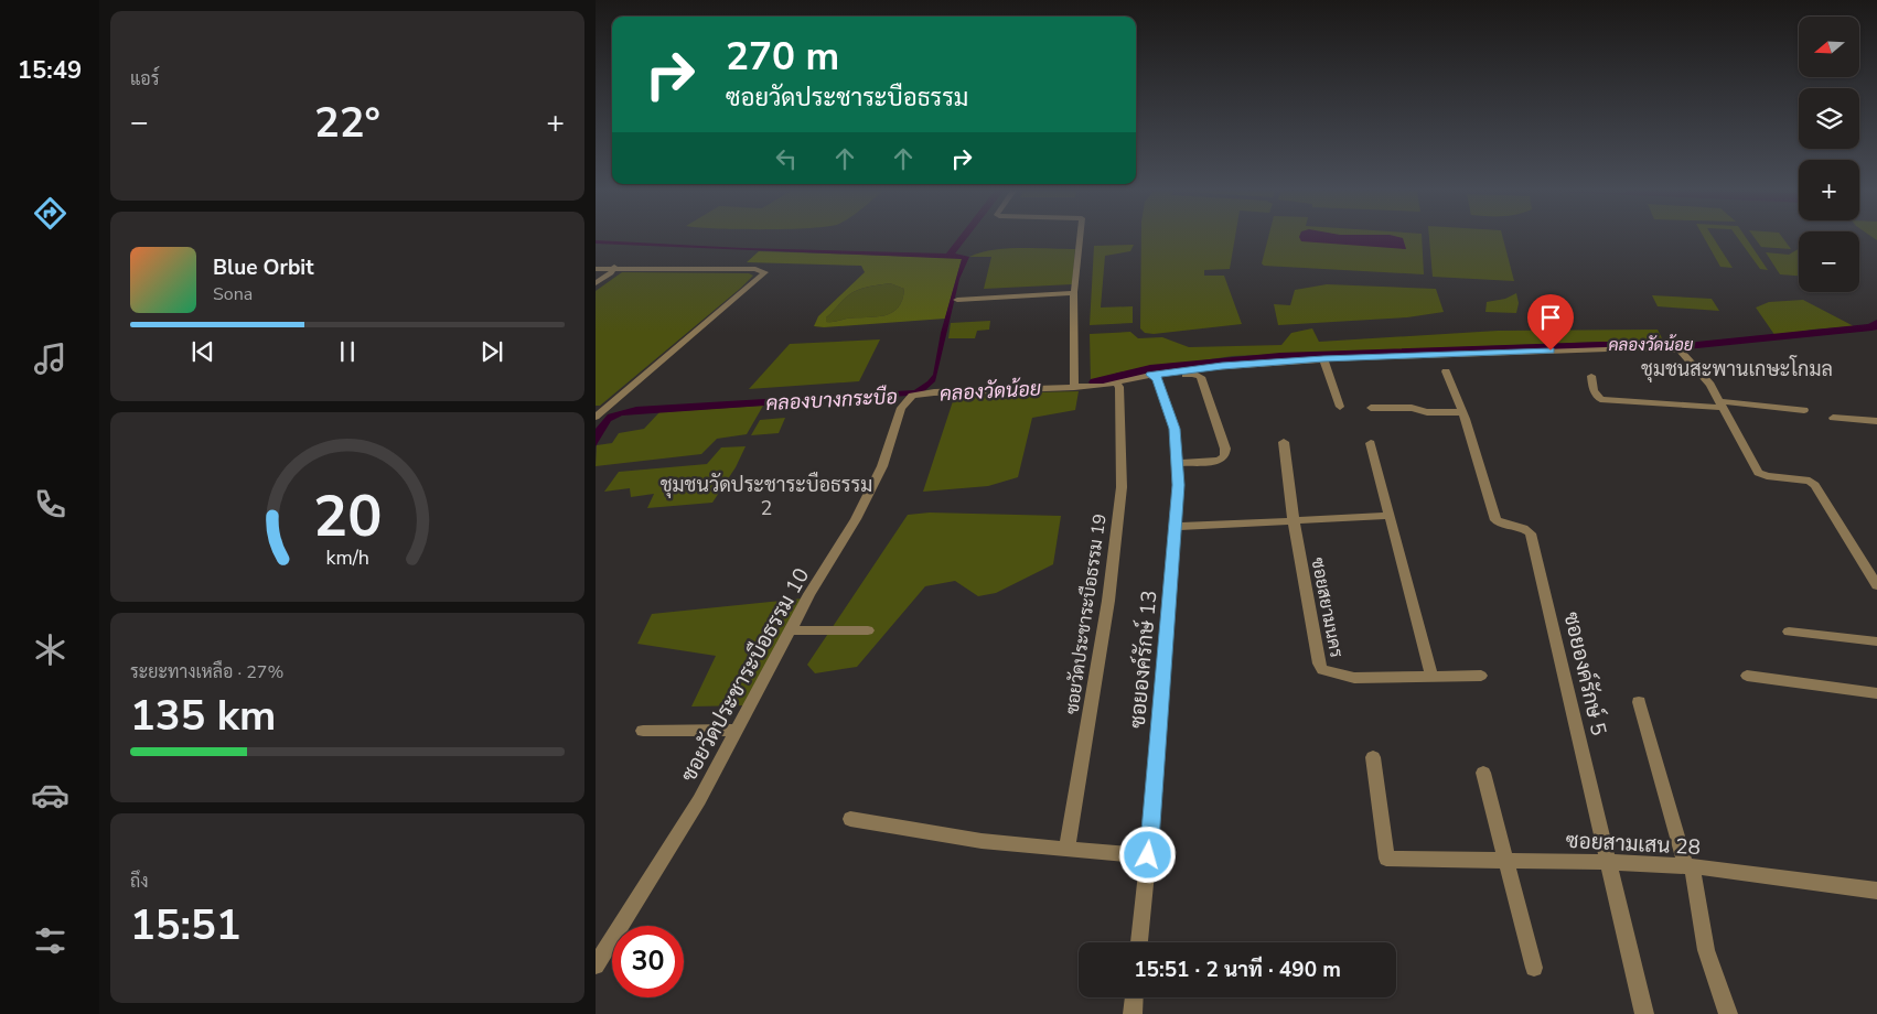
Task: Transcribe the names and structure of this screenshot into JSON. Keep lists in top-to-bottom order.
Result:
{
  "streets": {
    "street": [
      "ซอยสยามนคร",
      "ซอยวัดประชาระบือธรรม 19",
      "ซอยองค์รักษ์ 13",
      "ซอยองค์รักษ์ 5",
      "ซอยวัดประชาระบือธรรม 10",
      "ซอยสามเสน 28"
    ]
  },
  "crossings": [
    ["ซอยองค์รักษ์ 5", "ซอยสามเสน 28"]
  ],
  "districts": ["ชุมชนสะพานเกษะโกมล", "ชุมชนวัดประชาระบือธรรม 2"],
  "water": ["คลองวัดน้อย", "คลองบางกระบือ"],
  "north": "left",
  "page": {
    "tabs": "15:49",
    "tile": [
      "แอร์",
      ["ระยะทางเหลือ · 27%", "135 km"],
      ["ถึง", "15:51"]
    ],
    "map_buttons": ["+", "−"],
    "turn": ["270 m", "ซอยวัดประชาระบือธรรม"],
    "heat": ["−", "22°", "+"],
    "song": ["Blue Orbit", "Sona"],
    "limit": "30",
    "trip": "15:51 · 2 นาที · 490 m",
    "gauge": ["20", "km/h"]
  }
}
